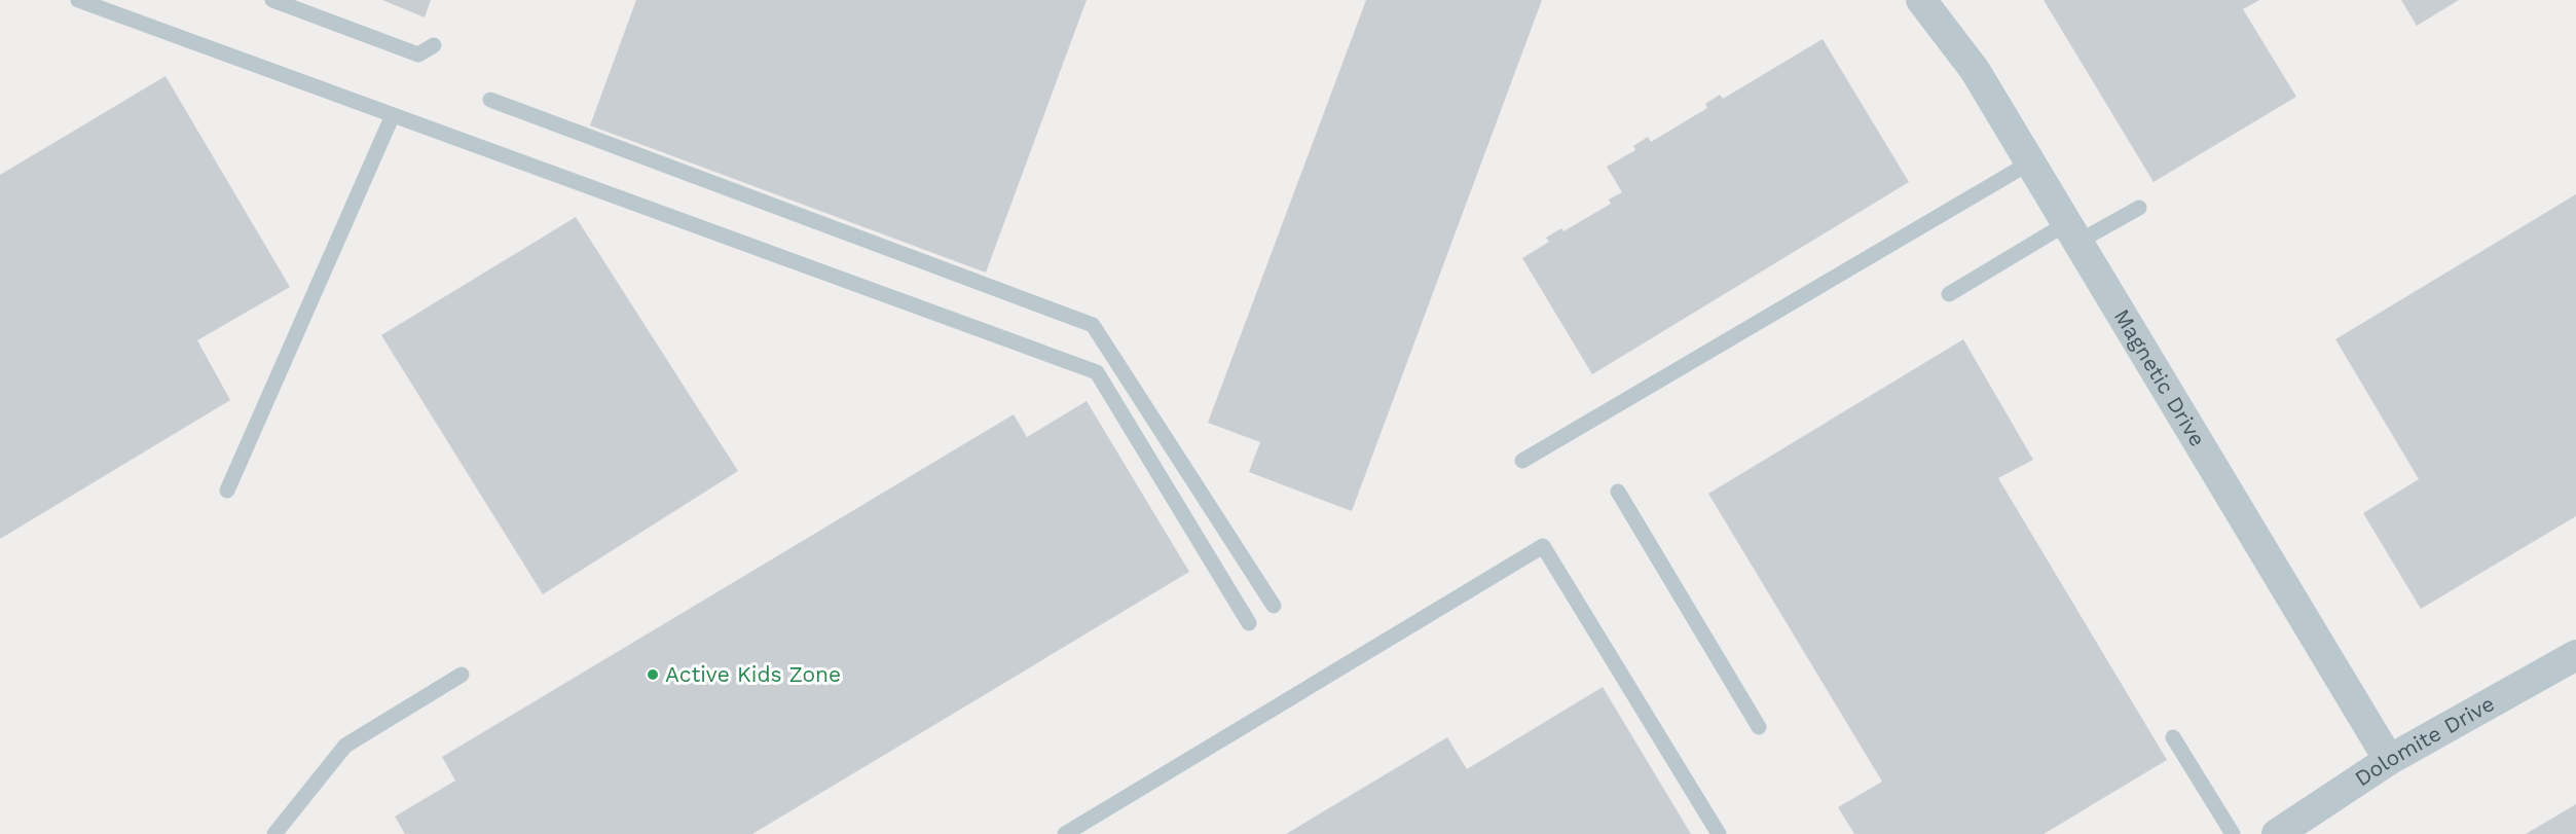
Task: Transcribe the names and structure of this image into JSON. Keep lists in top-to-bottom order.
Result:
{
  "streets": {
    "street": ["Magnetic Drive", "Dolomite Drive"]
  },
  "crossings": [
    ["Magnetic Drive", "Dolomite Drive"]
  ],
  "places": ["Active Kids Zone"]
}
